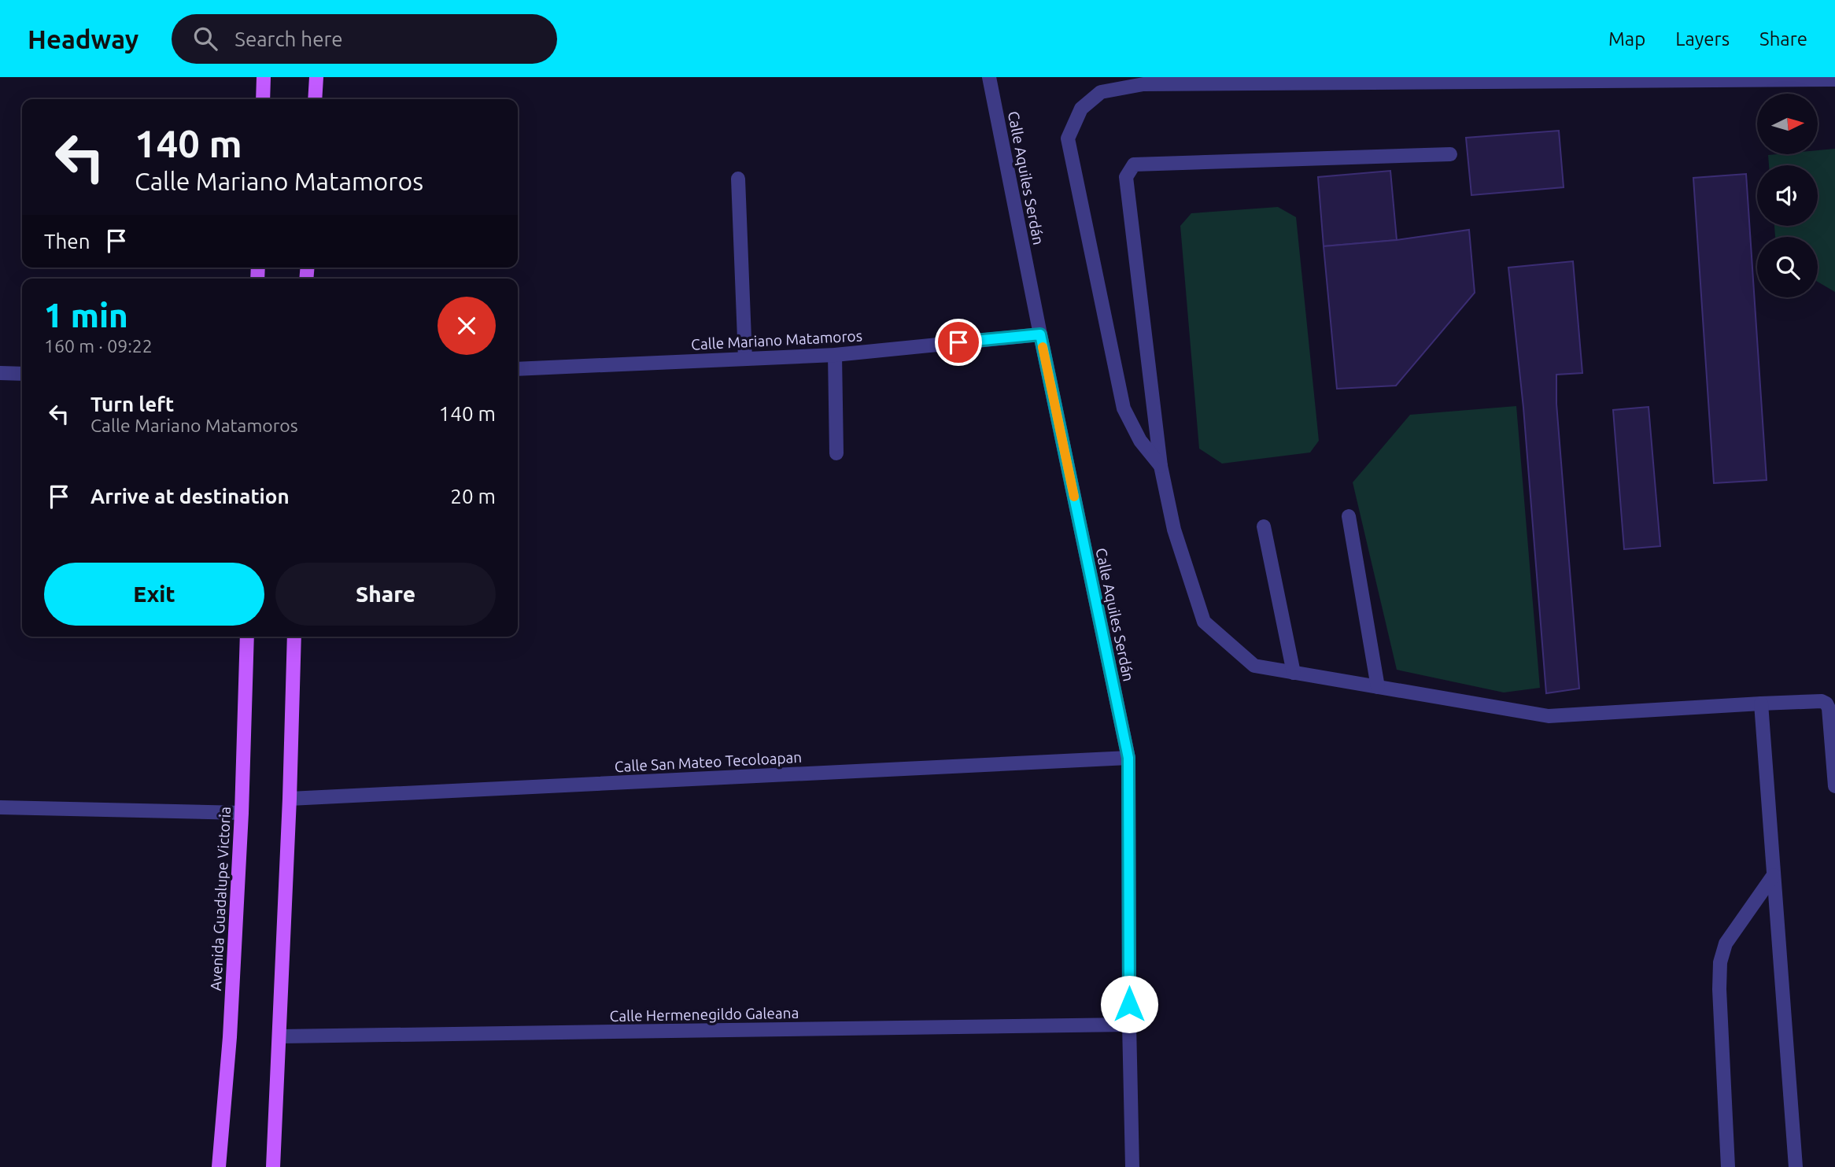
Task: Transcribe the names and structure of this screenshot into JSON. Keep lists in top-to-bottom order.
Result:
{
  "streets": {
    "main road": ["Avenida Guadalupe Victoria"],
    "street": [
      "Calle Aquiles Serdán",
      "Calle Mariano Matamoros",
      "Calle San Mateo Tecoloapan",
      "Calle Hermenegildo Galeana"
    ]
  },
  "crossings": [
    ["Calle Aquiles Serdán", "Calle Mariano Matamoros"],
    ["Calle Aquiles Serdán", "Calle San Mateo Tecoloapan"],
    ["Calle Aquiles Serdán", "Calle Hermenegildo Galeana"]
  ],
  "north": "right",
  "page": {
    "header": "Headway",
    "search": "Search here",
    "nav": ["Map", "Layers", "Share"],
    "turn": ["140 m", "Calle Mariano Matamoros"],
    "then": "Then",
    "heading": ["1 min", "160 m · 09:22"],
    "list": [
      {
        "name": "Turn left",
        "note": "Calle Mariano Matamoros",
        "value": "140 m"
      },
      {
        "name": "Arrive at destination",
        "value": "20 m"
      }
    ],
    "buttons": ["Exit", "Share"]
  }
}
